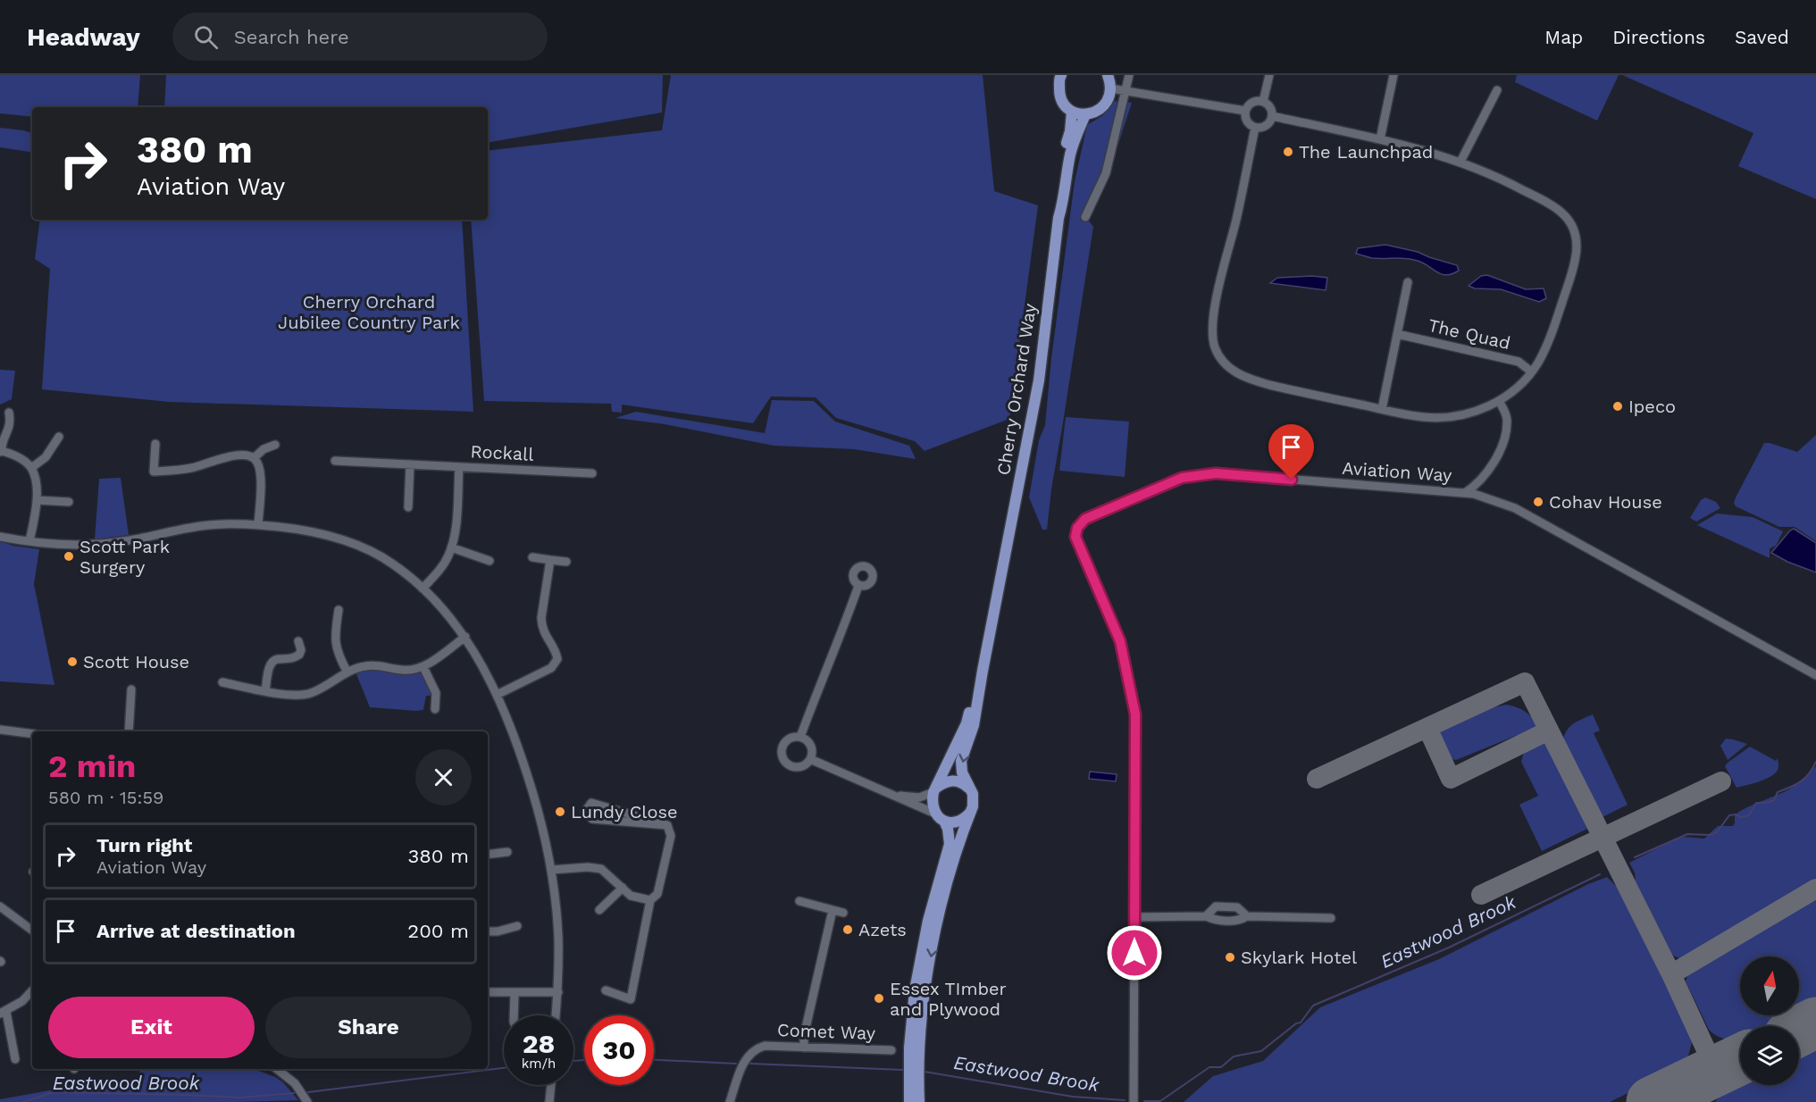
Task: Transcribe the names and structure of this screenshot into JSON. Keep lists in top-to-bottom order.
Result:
{
  "streets": {
    "main road": ["Cherry Orchard Way"],
    "street": [
      "The Quad",
      "Rockall",
      "Aviation Way",
      "Comet Way"
    ]
  },
  "water": ["Eastwood Brook"],
  "parks": ["Cherry Orchard Jubilee Country Park"],
  "places": [
    "The Launchpad",
    "Ipeco",
    "Cohav House",
    "Scott Park Surgery",
    "Scott House",
    "Lundy Close",
    "Azets",
    "Skylark Hotel",
    "Essex TImber and Plywood"
  ],
  "north": "top",
  "page": {
    "header": "Headway",
    "search": "Search here",
    "nav": ["Map", "Directions", "Saved"],
    "turn": ["380 m", "Aviation Way"],
    "heading": ["2 min", "580 m · 15:59"],
    "list": [
      {
        "name": "Turn right",
        "note": "Aviation Way",
        "value": "380 m"
      },
      {
        "name": "Arrive at destination",
        "value": "200 m"
      }
    ],
    "buttons": ["Exit", "Share"],
    "speed": "28 km/h",
    "limit": "30"
  }
}
